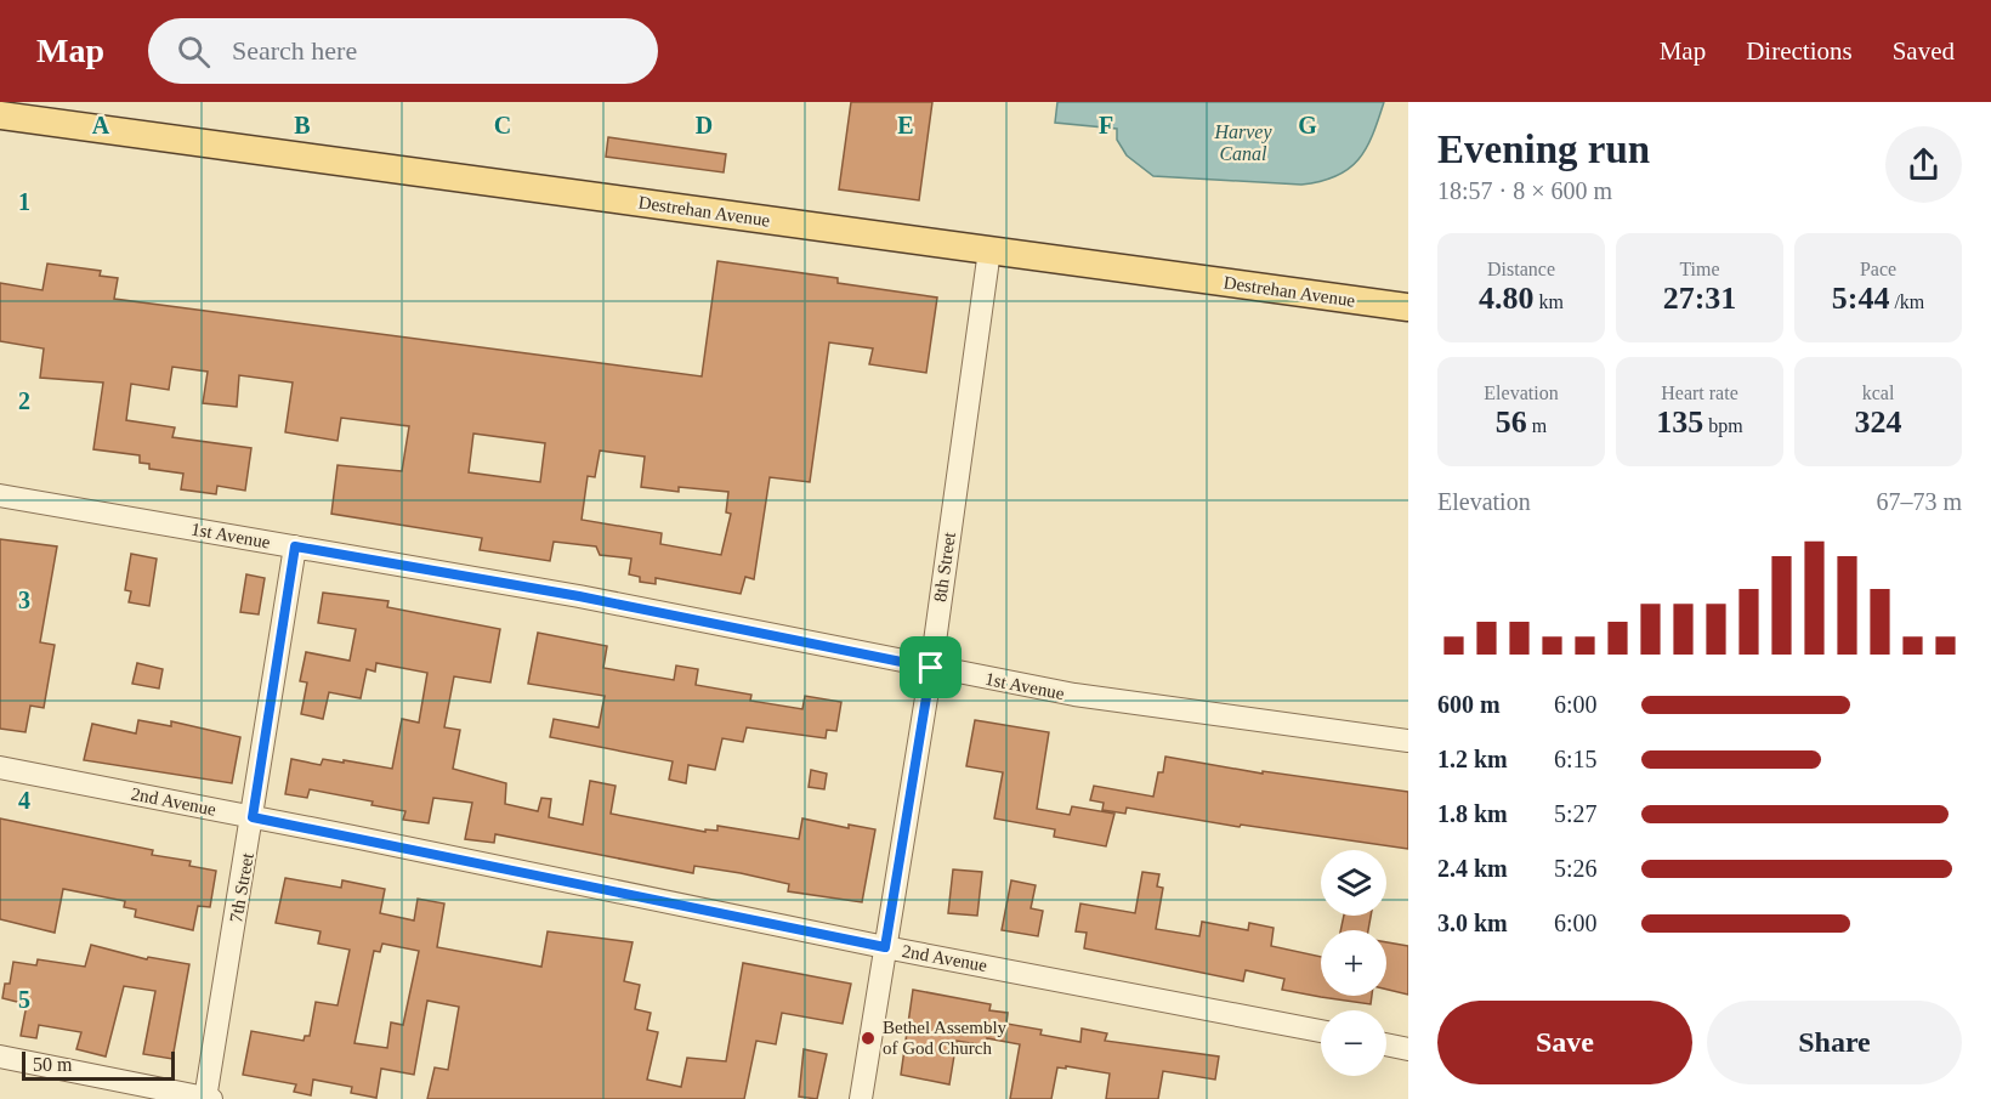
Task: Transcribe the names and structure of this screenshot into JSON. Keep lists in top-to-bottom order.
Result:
{
  "streets": {
    "main road": ["Destrehan Avenue"],
    "street": [
      "1st Avenue",
      "8th Street",
      "2nd Avenue",
      "7th Street"
    ]
  },
  "crossings": [
    ["Destrehan Avenue", "8th Street"],
    ["1st Avenue", "8th Street"],
    ["1st Avenue", "7th Street"],
    ["8th Street", "2nd Avenue"],
    ["2nd Avenue", "7th Street"]
  ],
  "water": ["Harvey Canal"],
  "places": ["Bethel Assembly of God Church"],
  "scale_bar": "50 m",
  "page": {
    "header": "Map",
    "search": "Search here",
    "nav": ["Map", "Directions", "Saved"],
    "heading": ["Evening run", "18:57 · 8 × 600 m"],
    "stats": [
      ["Distance", "4.80 km"],
      ["Time", "27:31"],
      ["Pace", "5:44 /km"],
      ["Elevation", "56 m"],
      ["Heart rate", "135 bpm"],
      ["kcal", "324"]
    ],
    "chart": ["Elevation", "67–73 m"],
    "list": [
      {
        "name": "600 m",
        "note": "6:00"
      },
      {
        "name": "1.2 km",
        "note": "6:15"
      },
      {
        "name": "1.8 km",
        "note": "5:27"
      },
      {
        "name": "2.4 km",
        "note": "5:26"
      },
      {
        "name": "3.0 km",
        "note": "6:00"
      }
    ],
    "map_buttons": ["+", "−"],
    "buttons": ["Save", "Share"],
    "scale": "50 m"
  },
  "grid": {
    "columns": [
      "A",
      "B",
      "C",
      "D",
      "E",
      "F",
      "G"
    ],
    "rows": [
      "1",
      "2",
      "3",
      "4",
      "5"
    ]
  }
}
